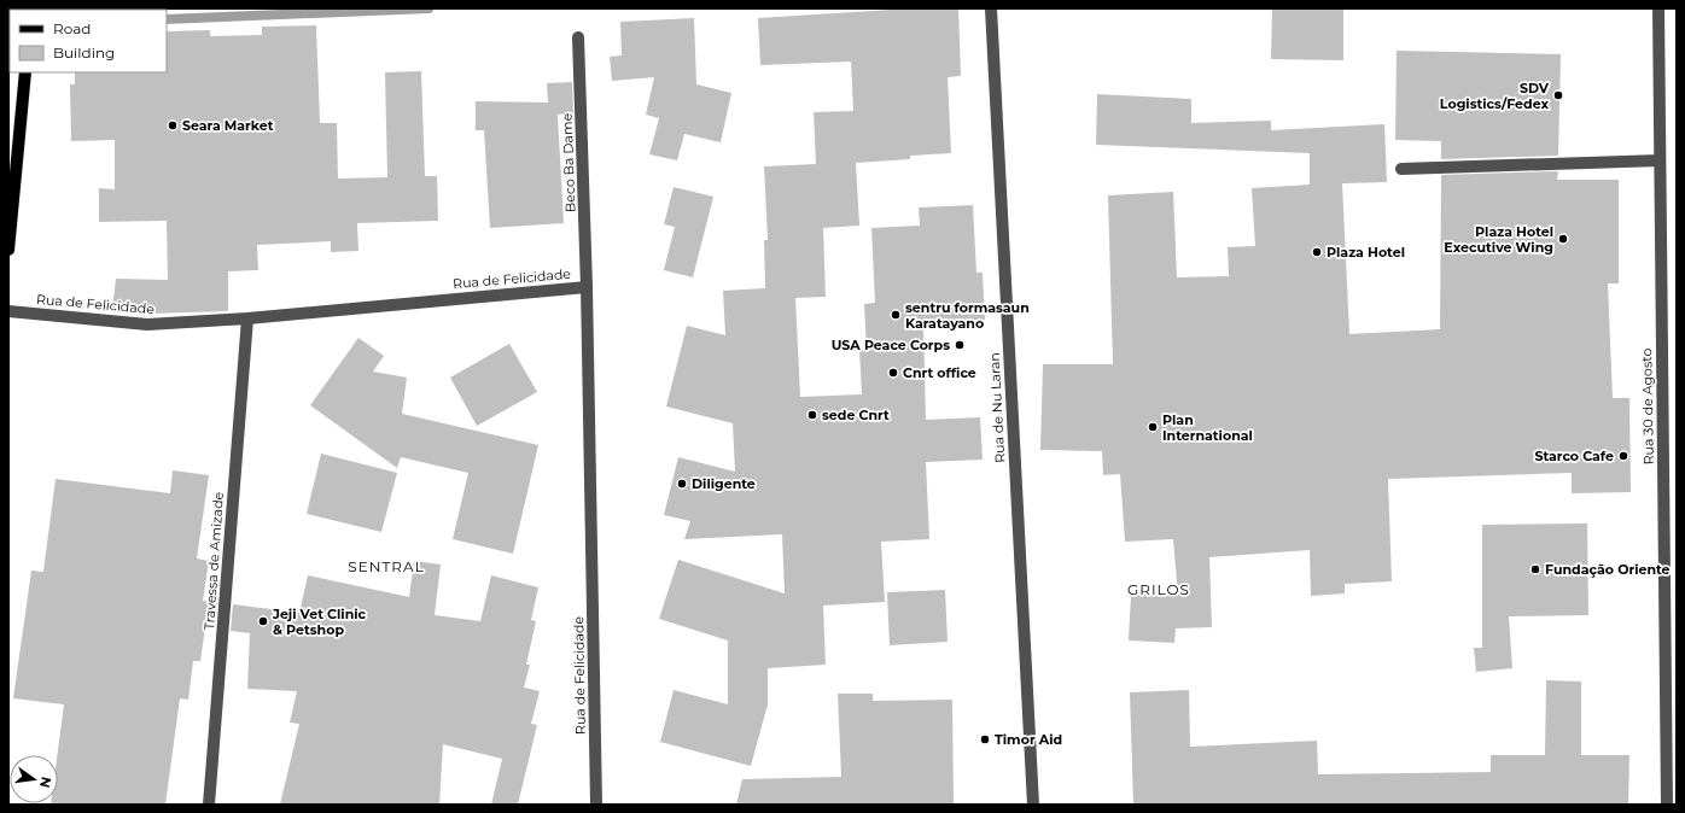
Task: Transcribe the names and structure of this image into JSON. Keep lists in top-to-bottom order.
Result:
{
  "streets": {
    "street": [
      "Beco Ba Dame",
      "Rua de Felicidade",
      "Rua 30 de Agosto",
      "Rua de Nu Laran",
      "Travessa de Amizade"
    ]
  },
  "crossings": [
    ["Beco Ba Dame", "Rua de Felicidade"],
    ["Rua de Felicidade", "Travessa de Amizade"]
  ],
  "districts": ["SENTRAL", "GRILOS"],
  "places": [
    "SDV Logistics/Fedex",
    "Seara Market",
    "Plaza Hotel Executive Wing",
    "Plaza Hotel",
    "sentru formasaun Karatayano",
    "USA Peace Corps",
    "Cnrt office",
    "sede Cnrt",
    "Plan International",
    "Starco Cafe",
    "Diligente",
    "Fundação Oriente",
    "Jeji Vet Clinic & Petshop",
    "Timor Aid"
  ],
  "legend": ["Road", "Building"],
  "north": "right"
}
